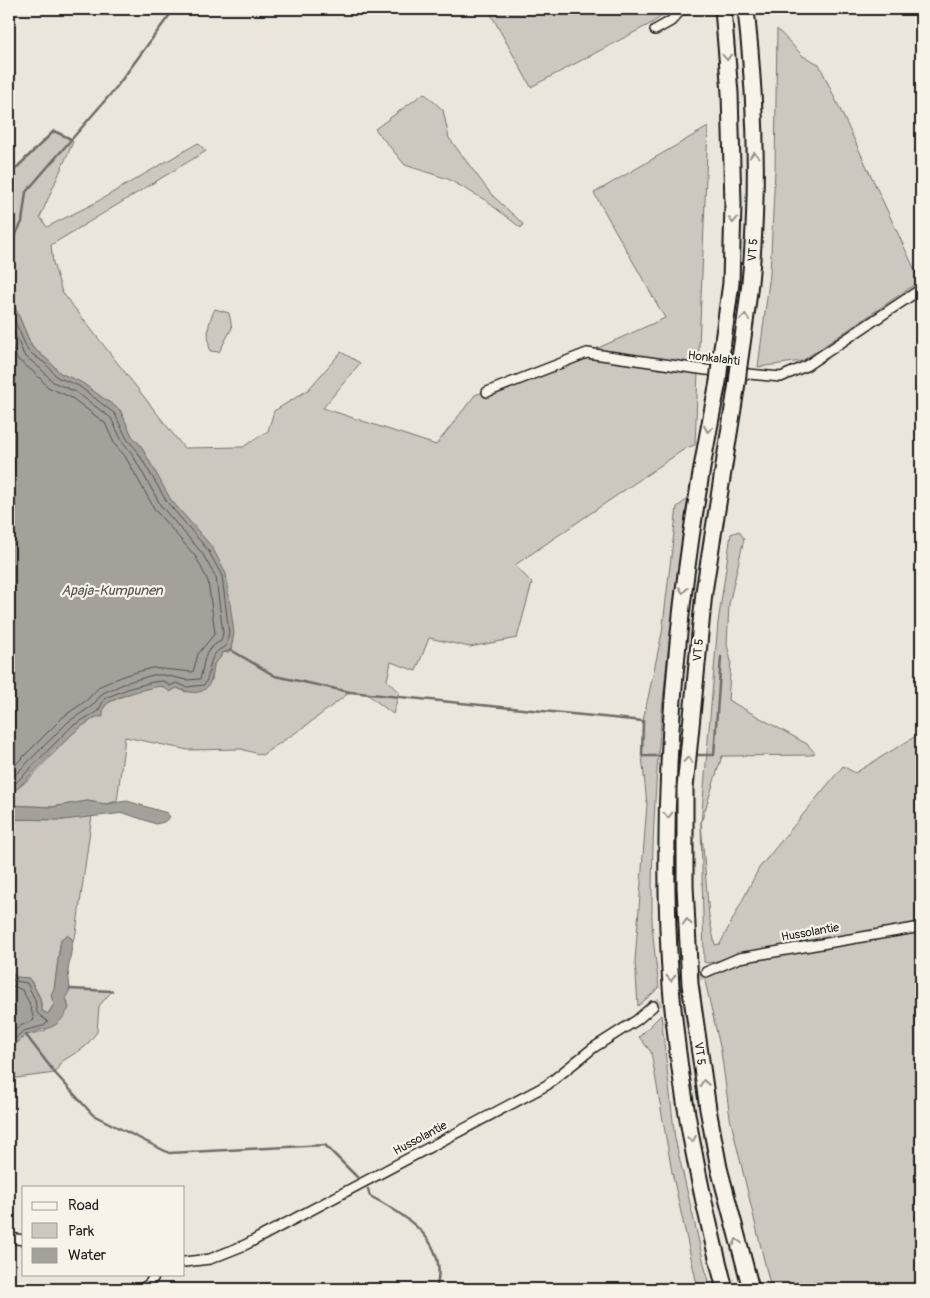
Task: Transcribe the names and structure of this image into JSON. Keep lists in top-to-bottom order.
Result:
{
  "streets": {
    "highway": ["VT 5"],
    "street": ["Honkalahti", "Hussolantie"]
  },
  "water": ["Apaja-Kumpunen"],
  "legend": ["Road", "Park", "Water"]
}
